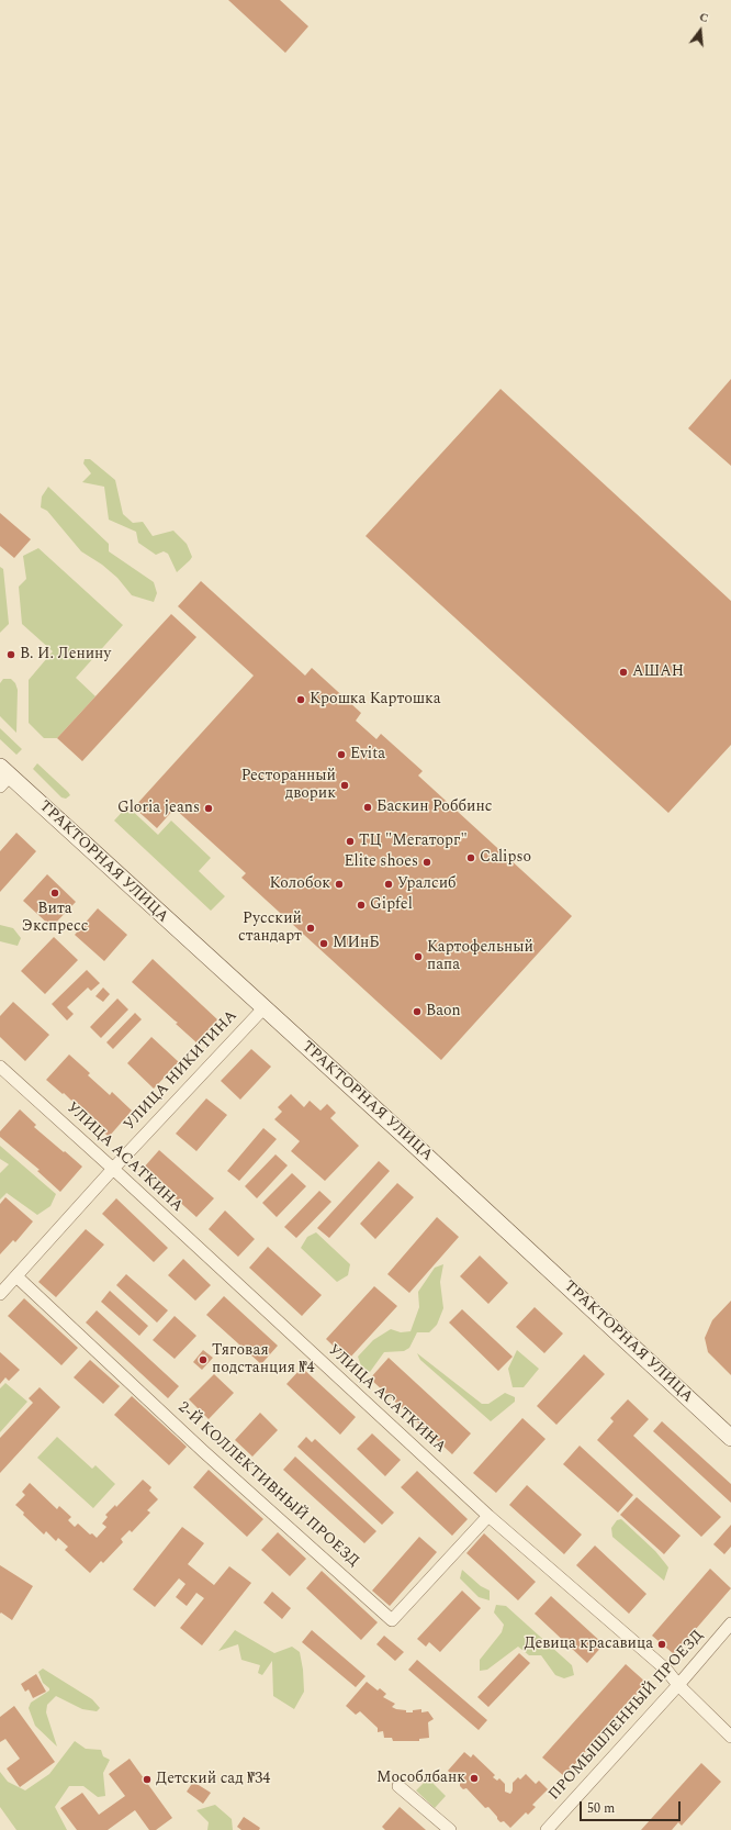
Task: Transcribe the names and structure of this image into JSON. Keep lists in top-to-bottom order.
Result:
{
  "streets": {
    "main road": ["ТРАКТОРНАЯ УЛИЦА"],
    "street": [
      "УЛИЦА НИКИТИНА",
      "УЛИЦА АСАТКИНА",
      "2-Й КОЛЛЕКТИВНЫЙ ПРОЕЗД",
      "ПРОМЫШЛЕННЫЙ ПРОЕЗД"
    ]
  },
  "crossings": [
    ["ТРАКТОРНАЯ УЛИЦА", "УЛИЦА НИКИТИНА"],
    ["УЛИЦА НИКИТИНА", "УЛИЦА АСАТКИНА"],
    ["УЛИЦА НИКИТИНА", "2-Й КОЛЛЕКТИВНЫЙ ПРОЕЗД"],
    ["УЛИЦА АСАТКИНА", "2-Й КОЛЛЕКТИВНЫЙ ПРОЕЗД"],
    ["УЛИЦА АСАТКИНА", "ПРОМЫШЛЕННЫЙ ПРОЕЗД"]
  ],
  "places": [
    "В. И. Ленину",
    "АШАН",
    "Крошка Картошка",
    "Evita",
    "Ресторанный дворик",
    "Баскин Роббинс",
    "Gloria jeans",
    "ТЦ \"Мегаторг\"",
    "Calipso",
    "Elite shoes",
    "Колобок",
    "Уралсиб",
    "Вита Экспресс",
    "Gipfel",
    "Русский стандарт",
    "МИнБ",
    "Картофельный папа",
    "Baon",
    "Тяговая подстанция №4",
    "Девица красавица",
    "Мособлбанк",
    "Детский сад №34"
  ],
  "scale_bar": "50 m",
  "north": "top"
}
